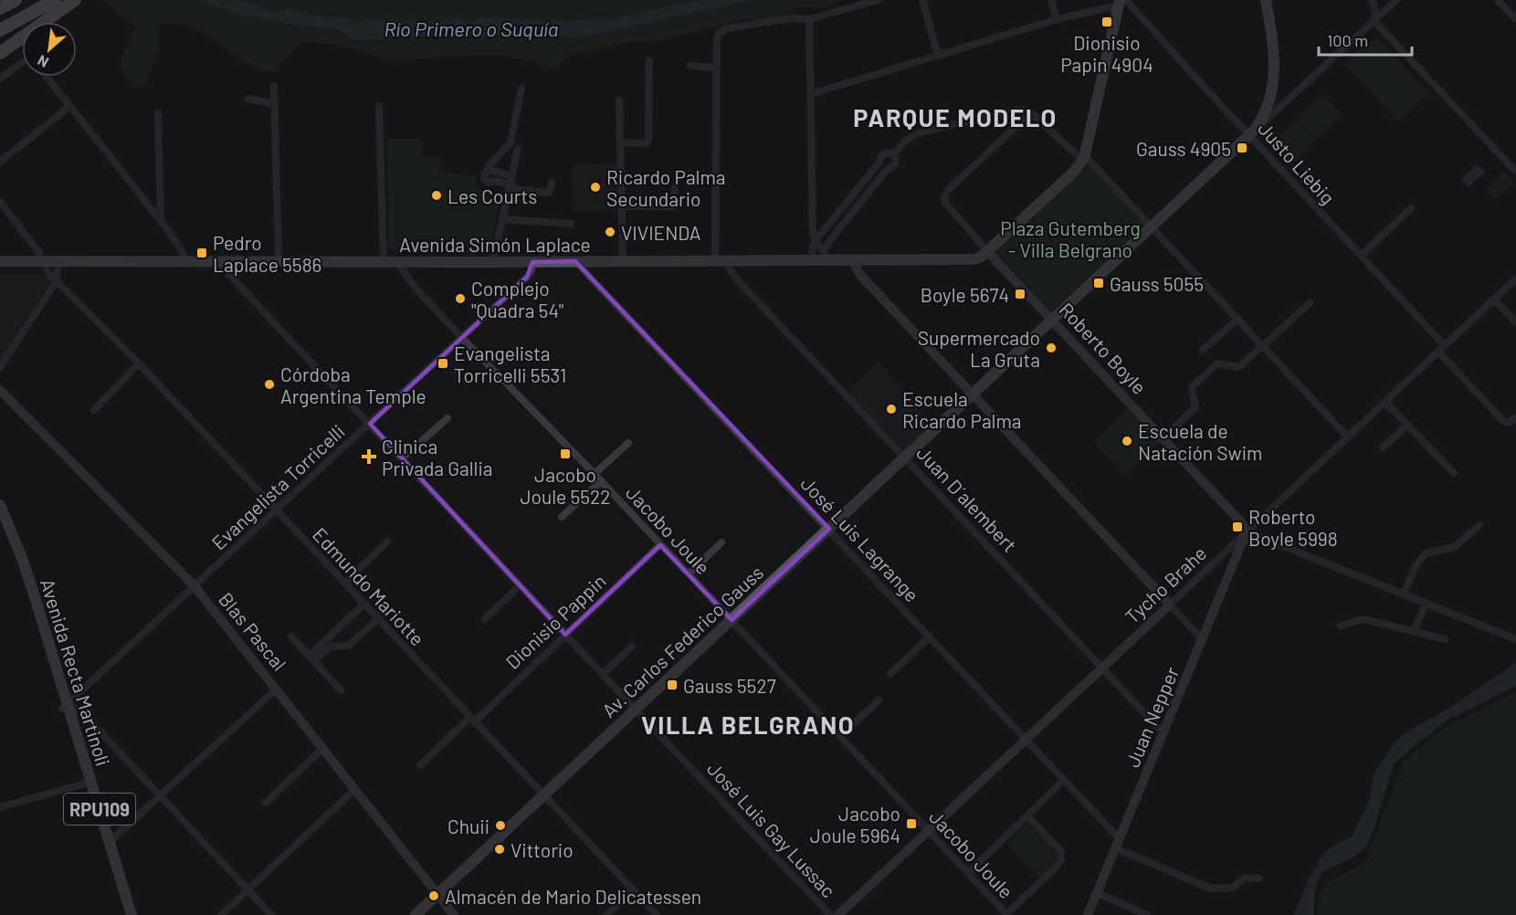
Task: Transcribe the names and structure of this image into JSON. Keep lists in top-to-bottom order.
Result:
{
  "streets": {
    "main road": [
      "Avenida Simón Laplace",
      "Roberto Boyle",
      "Tycho Brahe",
      "Blas Pascal",
      "Av. Carlos Federico Gauss",
      "Avenida Recta Martinoli",
      "Juan Nepper",
      "RPU109"
    ],
    "street": [
      "Justo Liebig",
      "Evangelista Torricelli",
      "Juan D´alembert",
      "Jacobo Joule",
      "José Luis Lagrange",
      "Edmundo Mariotte",
      "Dionisio Pappin",
      "José Luis Gay Lussac"
    ]
  },
  "crossings": [
    ["Justo Liebig", "Tycho Brahe"],
    ["Justo Liebig", "Av. Carlos Federico Gauss"],
    ["Avenida Simón Laplace", "Roberto Boyle"],
    ["Avenida Simón Laplace", "Evangelista Torricelli"],
    ["Avenida Simón Laplace", "Juan D´alembert"],
    ["Avenida Simón Laplace", "Jacobo Joule"],
    ["Avenida Simón Laplace", "José Luis Lagrange"],
    ["Avenida Simón Laplace", "Edmundo Mariotte"],
    ["Avenida Simón Laplace", "José Luis Gay Lussac"],
    ["Roberto Boyle", "Tycho Brahe"],
    ["Roberto Boyle", "Av. Carlos Federico Gauss"],
    ["Roberto Boyle", "Juan Nepper"],
    ["Evangelista Torricelli", "Jacobo Joule"],
    ["Evangelista Torricelli", "Edmundo Mariotte"],
    ["Evangelista Torricelli", "Blas Pascal"],
    ["Evangelista Torricelli", "Avenida Recta Martinoli"],
    ["Evangelista Torricelli", "José Luis Gay Lussac"],
    ["Juan D´alembert", "Tycho Brahe"],
    ["Juan D´alembert", "Av. Carlos Federico Gauss"],
    ["Juan D´alembert", "Juan Nepper"],
    ["Jacobo Joule", "Tycho Brahe"],
    ["Jacobo Joule", "Dionisio Pappin"],
    ["Jacobo Joule", "Av. Carlos Federico Gauss"],
    ["José Luis Lagrange", "Tycho Brahe"],
    ["José Luis Lagrange", "Av. Carlos Federico Gauss"],
    ["José Luis Lagrange", "Juan Nepper"],
    ["Tycho Brahe", "Juan Nepper"],
    ["Edmundo Mariotte", "Dionisio Pappin"],
    ["Edmundo Mariotte", "Av. Carlos Federico Gauss"],
    ["Dionisio Pappin", "José Luis Gay Lussac"],
    ["Blas Pascal", "Av. Carlos Federico Gauss"],
    ["Av. Carlos Federico Gauss", "José Luis Gay Lussac"]
  ],
  "districts": ["PARQUE MODELO", "VILLA BELGRANO"],
  "water": ["Río Primero o Suquía"],
  "parks": ["Plaza Gutemberg - Villa Belgrano"],
  "places": {
    "transit": [
      "Dionisio Papin 4904",
      "Gauss 4905",
      "Pedro Laplace 5586",
      "Gauss 5055",
      "Boyle 5674",
      "Evangelista Torricelli 5531",
      "Jacobo Joule 5522",
      "Roberto Boyle 5998",
      "Gauss 5527",
      "Jacobo Joule 5964"
    ],
    "other": [
      "Ricardo Palma Secundario",
      "Les Courts",
      "VIVIENDA",
      "Complejo \"Quadra 54\"",
      "Supermercado La Gruta",
      "Córdoba Argentina Temple",
      "Escuela Ricardo Palma",
      "Escuela de Natación Swim",
      "Chuii",
      "Vittorio",
      "Almacén de Mario Delicatessen"
    ],
    "health": ["Clinica Privada Gallia"]
  },
  "scale_bar": "100 m",
  "north": "bottom left"
}
